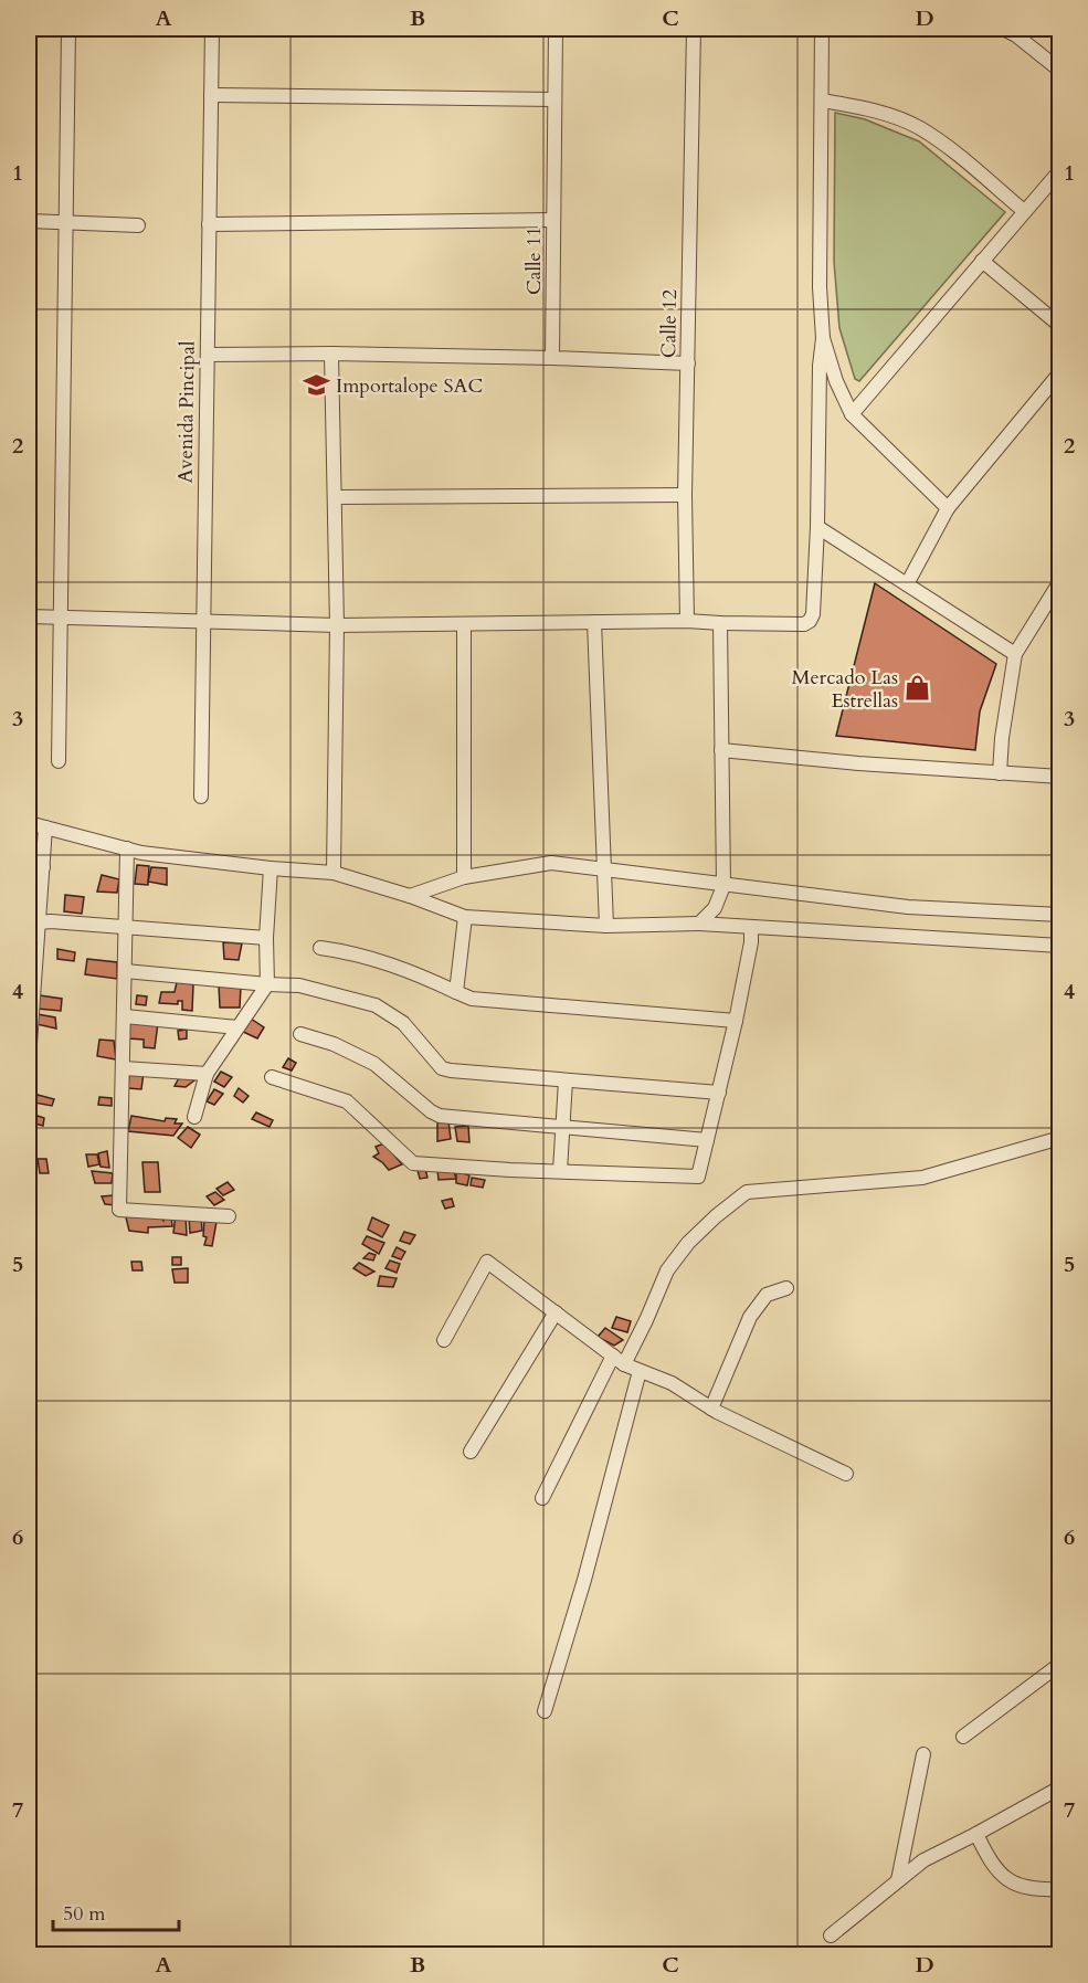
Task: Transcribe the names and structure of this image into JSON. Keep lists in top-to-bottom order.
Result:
{
  "streets": {
    "street": ["Calle 11", "Calle 12", "Avenida Pincipal"]
  },
  "places": {
    "school or university": ["Importalope SAC"],
    "shop": ["Mercado Las Estrellas"]
  },
  "scale_bar": "50 m",
  "grid": {
    "columns": [
      "A",
      "B",
      "C",
      "D"
    ],
    "rows": [
      "1",
      "2",
      "3",
      "4",
      "5",
      "6",
      "7"
    ]
  }
}
